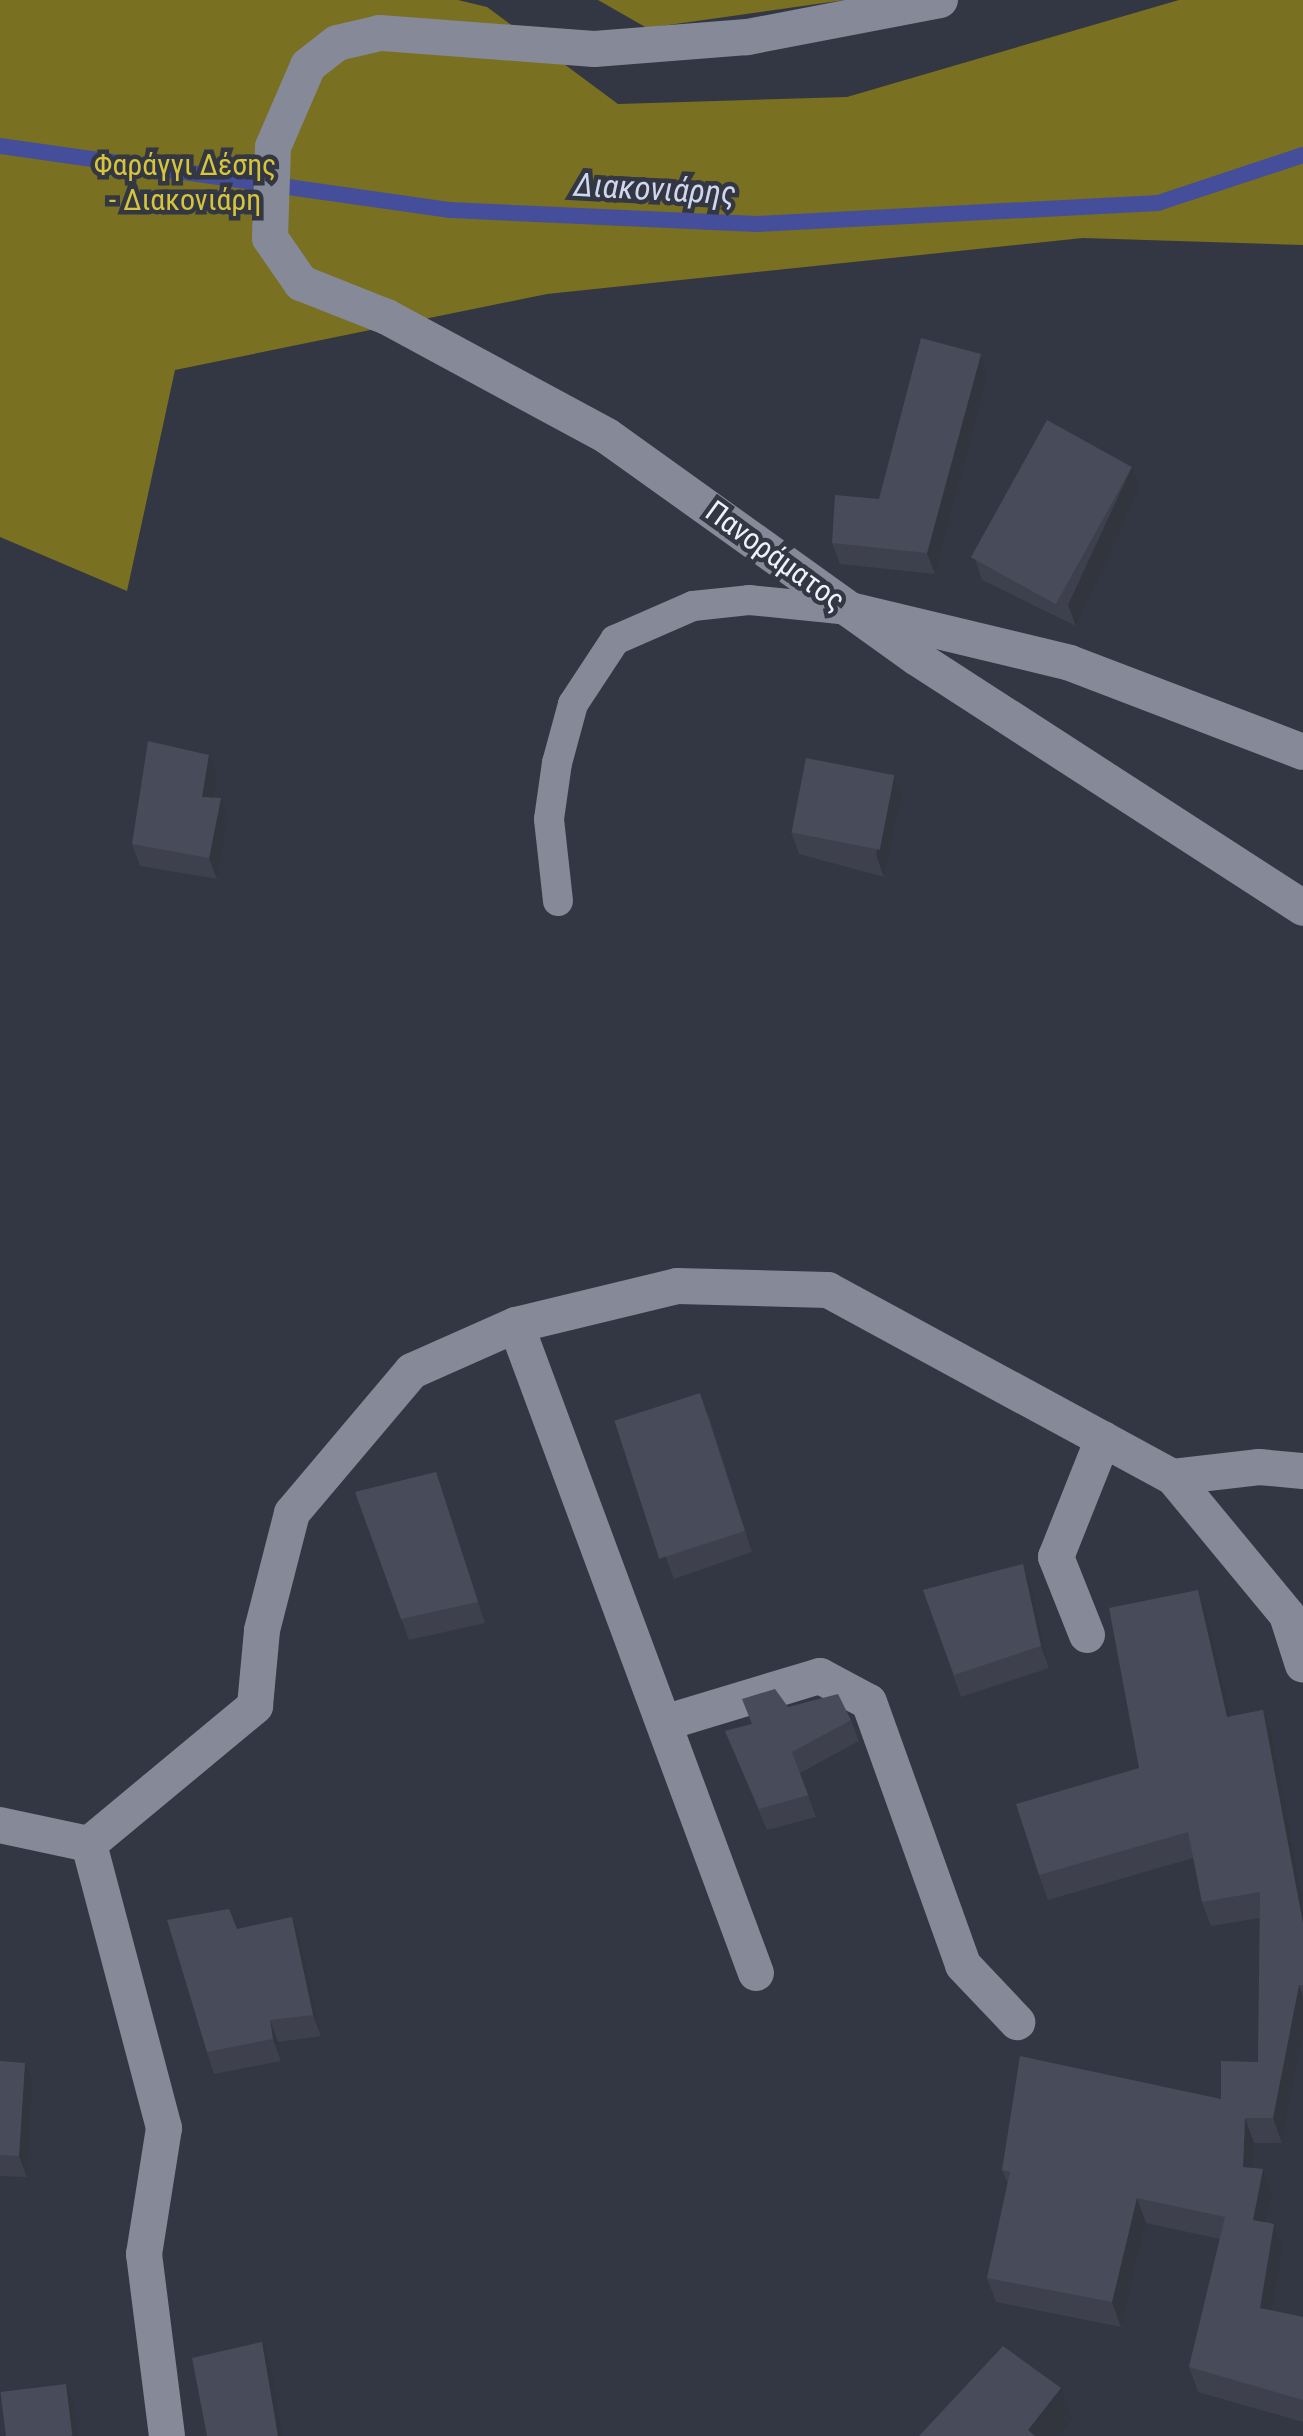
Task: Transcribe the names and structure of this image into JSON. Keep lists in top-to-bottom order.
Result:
{
  "streets": {
    "street": ["Πανοράματος"]
  },
  "water": ["Διακονιάρης"],
  "parks": ["Φαράγγι Δέσης - Διακονιάρη"]
}
